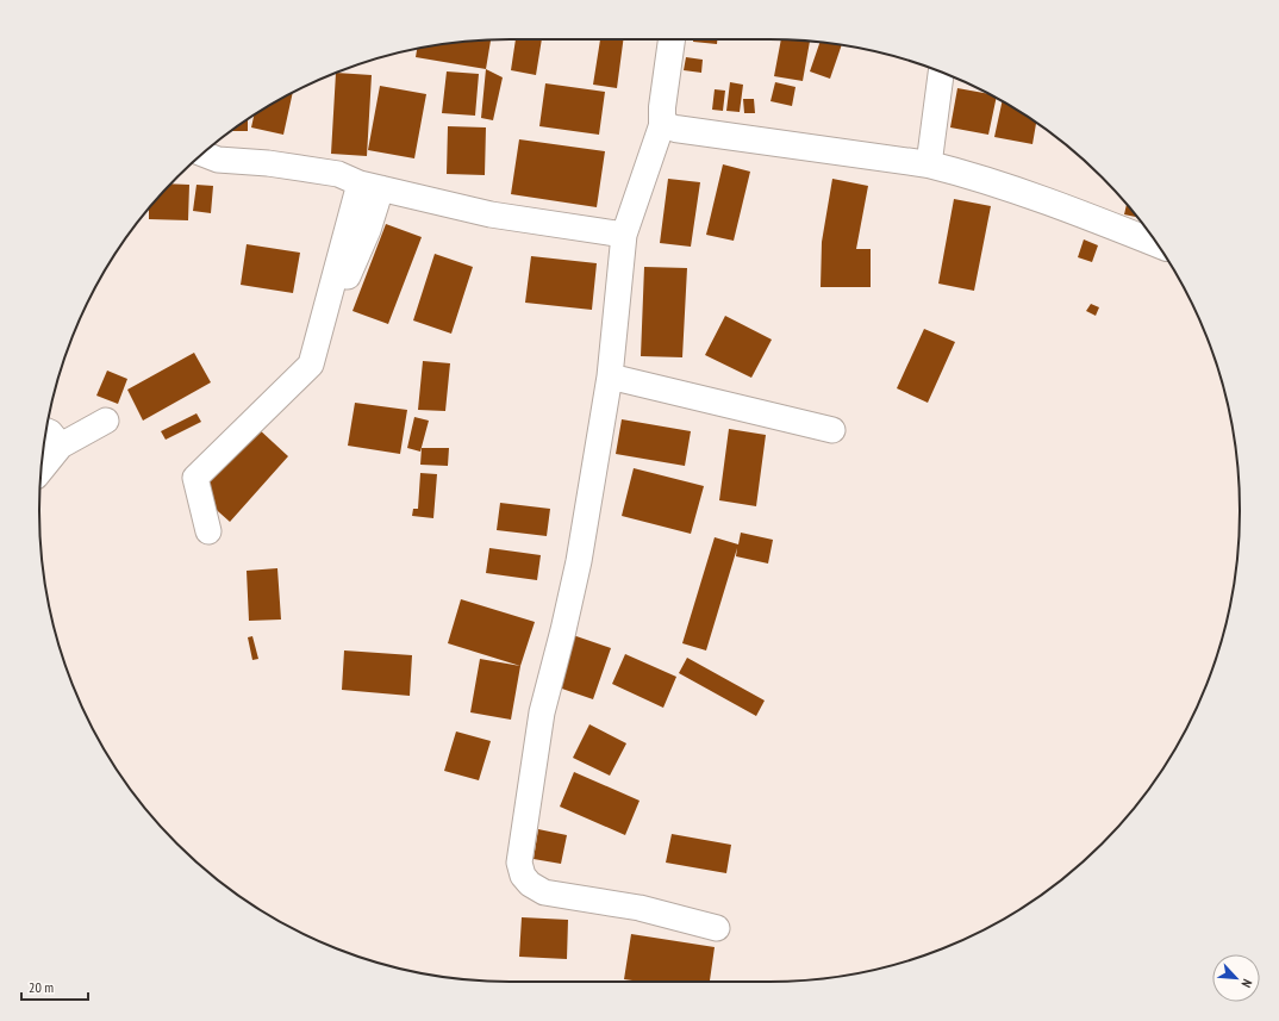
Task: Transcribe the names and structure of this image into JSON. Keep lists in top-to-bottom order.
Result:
{
  "scale_bar": "20 m",
  "north": "bottom right"
}
